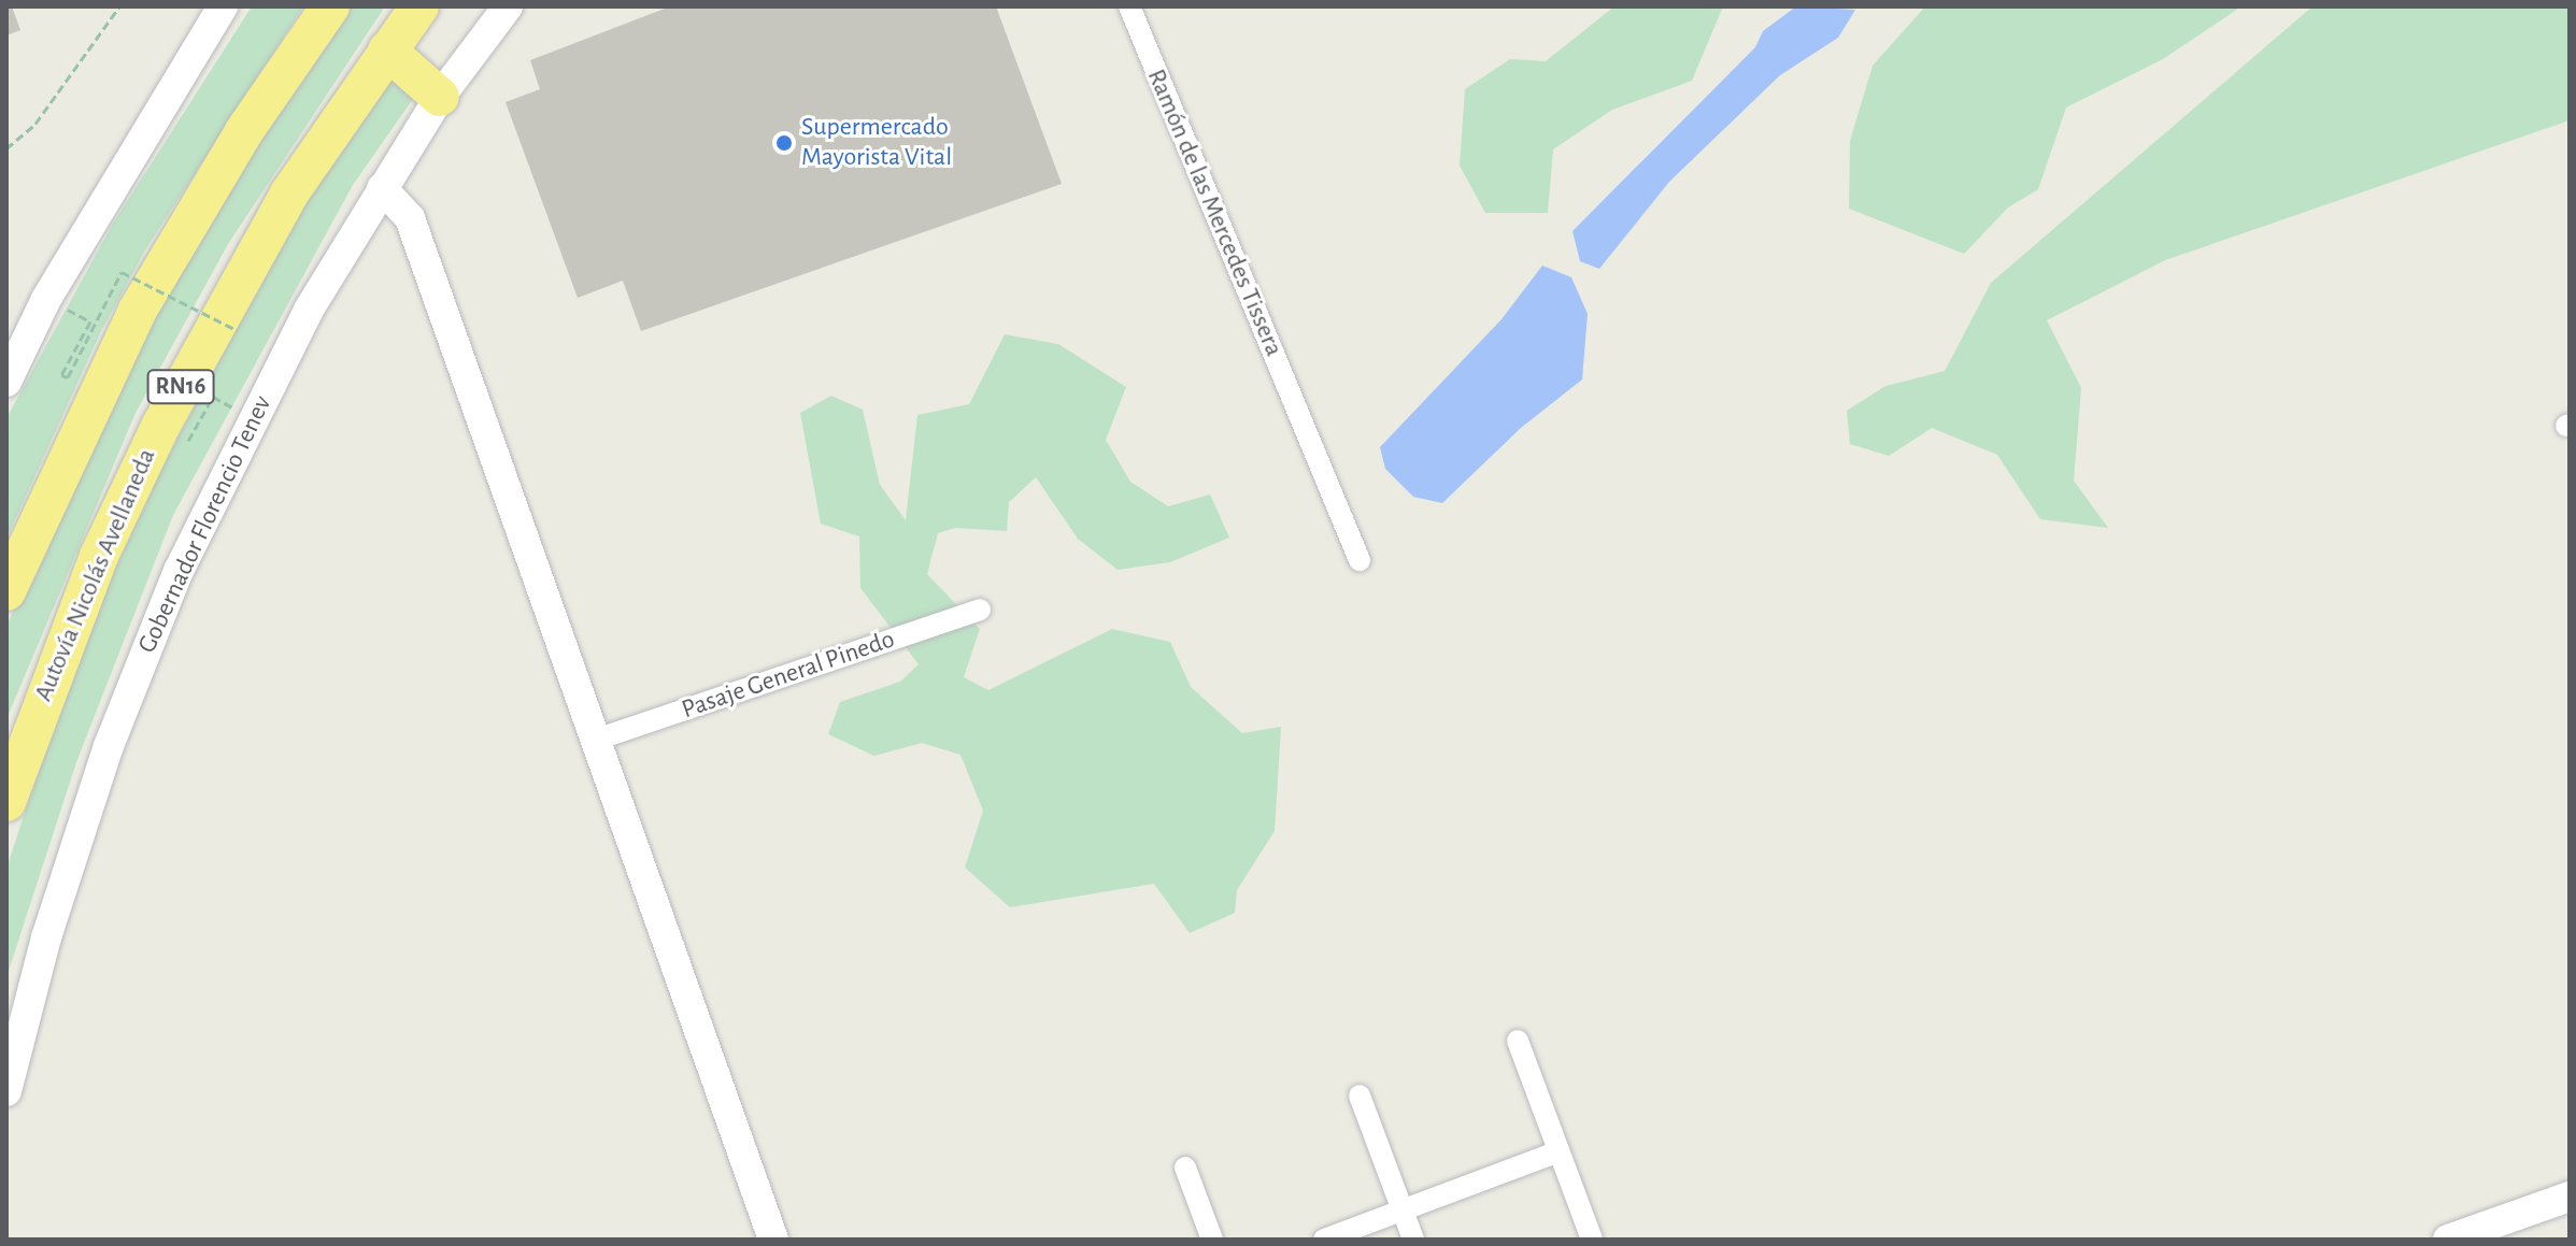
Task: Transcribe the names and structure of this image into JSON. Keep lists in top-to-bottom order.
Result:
{
  "streets": {
    "highway": ["RN16", "Autovía Nicolás Avellaneda"],
    "street": ["Ramón de las Mercedes Tissera", "Gobernador Florencio Tenev", "Pasaje General Pinedo"]
  },
  "places": ["Supermercado Mayorista Vital"]
}
